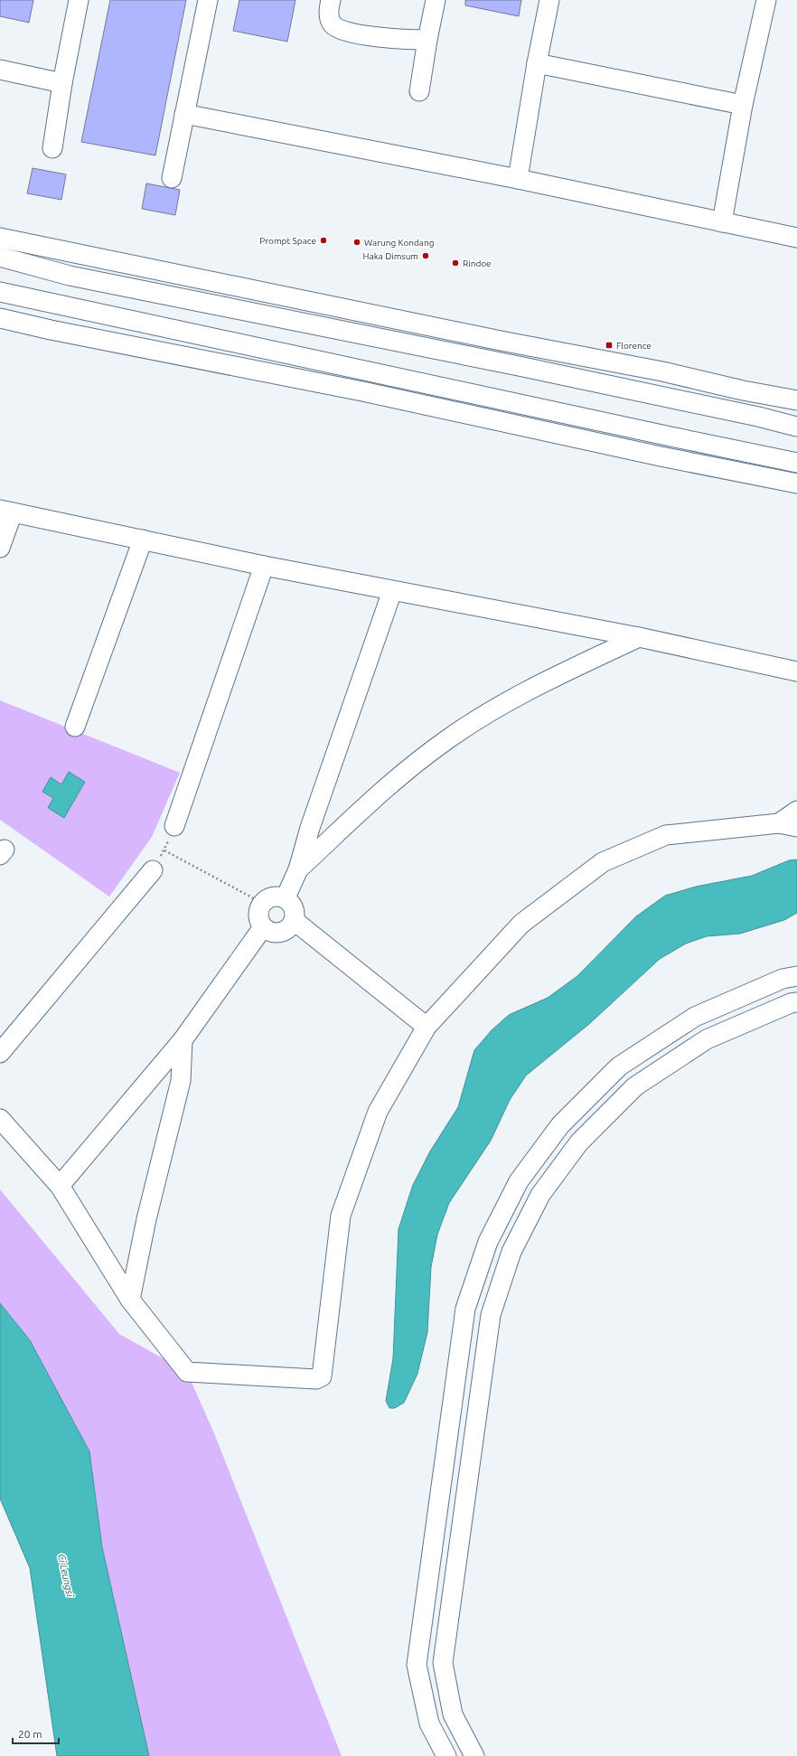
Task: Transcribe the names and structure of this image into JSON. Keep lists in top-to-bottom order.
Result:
{
  "water": ["Ci Leungsi"],
  "places": {
    "other": [
      "Prompt Space",
      "Warung Kondang",
      "Haka Dimsum",
      "Rindoe"
    ],
    "transit": ["Florence"]
  },
  "scale_bar": "20 m"
}
